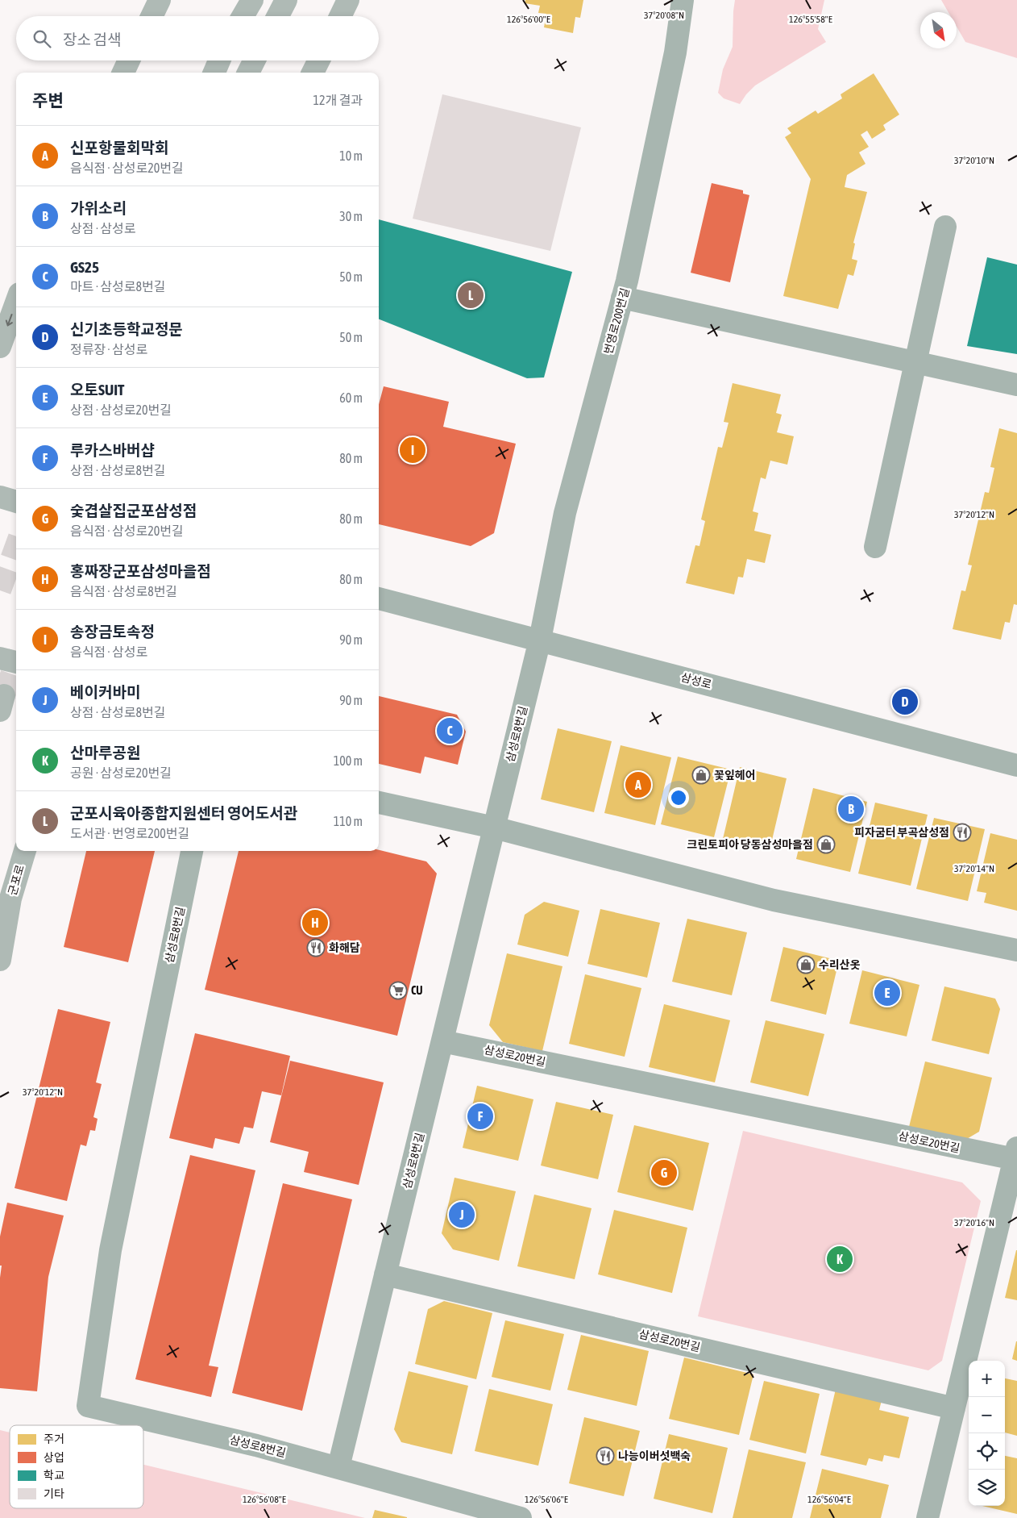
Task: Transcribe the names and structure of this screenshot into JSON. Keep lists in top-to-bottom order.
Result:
{
  "streets": {
    "main road": ["군포로"],
    "street": [
      "번영로200번길",
      "삼성로",
      "삼성로8번길",
      "삼성로20번길"
    ]
  },
  "crossings": [
    ["번영로200번길", "삼성로"],
    ["번영로200번길", "삼성로8번길"],
    ["삼성로", "삼성로8번길"],
    ["삼성로8번길", "삼성로20번길"]
  ],
  "places": {
    "shop": ["꽃잎헤어", "크린토피아 당동삼성마을점", "수리산옷"],
    "restaurant": ["피자굼터 부곡삼성점", "화해담", "나능이버섯백숙"],
    "supermarket": ["CU"]
  },
  "legend": [
    "주거",
    "상업",
    "학교",
    "기타"
  ],
  "north": "bottom right",
  "page": {
    "search": "장소 검색",
    "heading": ["주변", "12개 결과"],
    "list": [
      {
        "mark": "A",
        "name": "신포항물회막회",
        "note": "음식점 · 삼성로20번길",
        "value": "10 m"
      },
      {
        "mark": "B",
        "name": "가위소리",
        "note": "상점 · 삼성로",
        "value": "30 m"
      },
      {
        "mark": "C",
        "name": "GS25",
        "note": "마트 · 삼성로8번길",
        "value": "50 m"
      },
      {
        "mark": "D",
        "name": "신기초등학교정문",
        "note": "정류장 · 삼성로",
        "value": "50 m"
      },
      {
        "mark": "E",
        "name": "오토SUIT",
        "note": "상점 · 삼성로20번길",
        "value": "60 m"
      },
      {
        "mark": "F",
        "name": "루카스바버샵",
        "note": "상점 · 삼성로8번길",
        "value": "80 m"
      },
      {
        "mark": "G",
        "name": "숯겹살집군포삼성점",
        "note": "음식점 · 삼성로20번길",
        "value": "80 m"
      },
      {
        "mark": "H",
        "name": "홍짜장군포삼성마을점",
        "note": "음식점 · 삼성로8번길",
        "value": "80 m"
      },
      {
        "mark": "I",
        "name": "송장금토속정",
        "note": "음식점 · 삼성로",
        "value": "90 m"
      },
      {
        "mark": "J",
        "name": "베이커바미",
        "note": "상점 · 삼성로8번길",
        "value": "90 m"
      },
      {
        "mark": "K",
        "name": "산마루공원",
        "note": "공원 · 삼성로20번길",
        "value": "100 m"
      },
      {
        "mark": "L",
        "name": "군포시육아종합지원센터 영어도서관",
        "note": "도서관 · 번영로200번길",
        "value": "110 m"
      }
    ],
    "pins": [
      "L",
      "I",
      "D",
      "C",
      "A",
      "B",
      "H",
      "E",
      "F",
      "G",
      "J",
      "K"
    ],
    "map_buttons": ["+", "−"]
  },
  "coordinates": [
    "37°20'08\"N",
    "126°56'00\"E",
    "126°55'58\"E",
    "37°20'10\"N",
    "37°20'12\"N",
    "37°20'14\"N",
    "37°20'16\"N",
    "126°56'08\"E",
    "126°56'06\"E",
    "126°56'04\"E"
  ]
}
